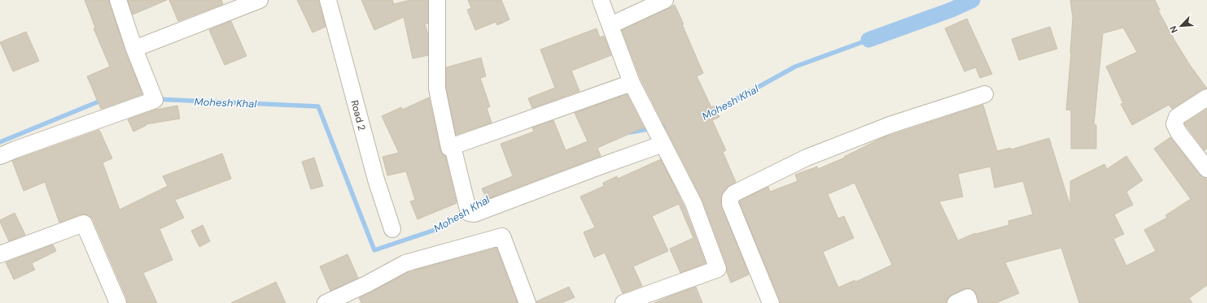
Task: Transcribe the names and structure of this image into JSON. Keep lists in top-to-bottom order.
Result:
{
  "streets": {
    "street": ["Road 2"]
  },
  "water": ["Mohesh Khal"],
  "north": "bottom left"
}
